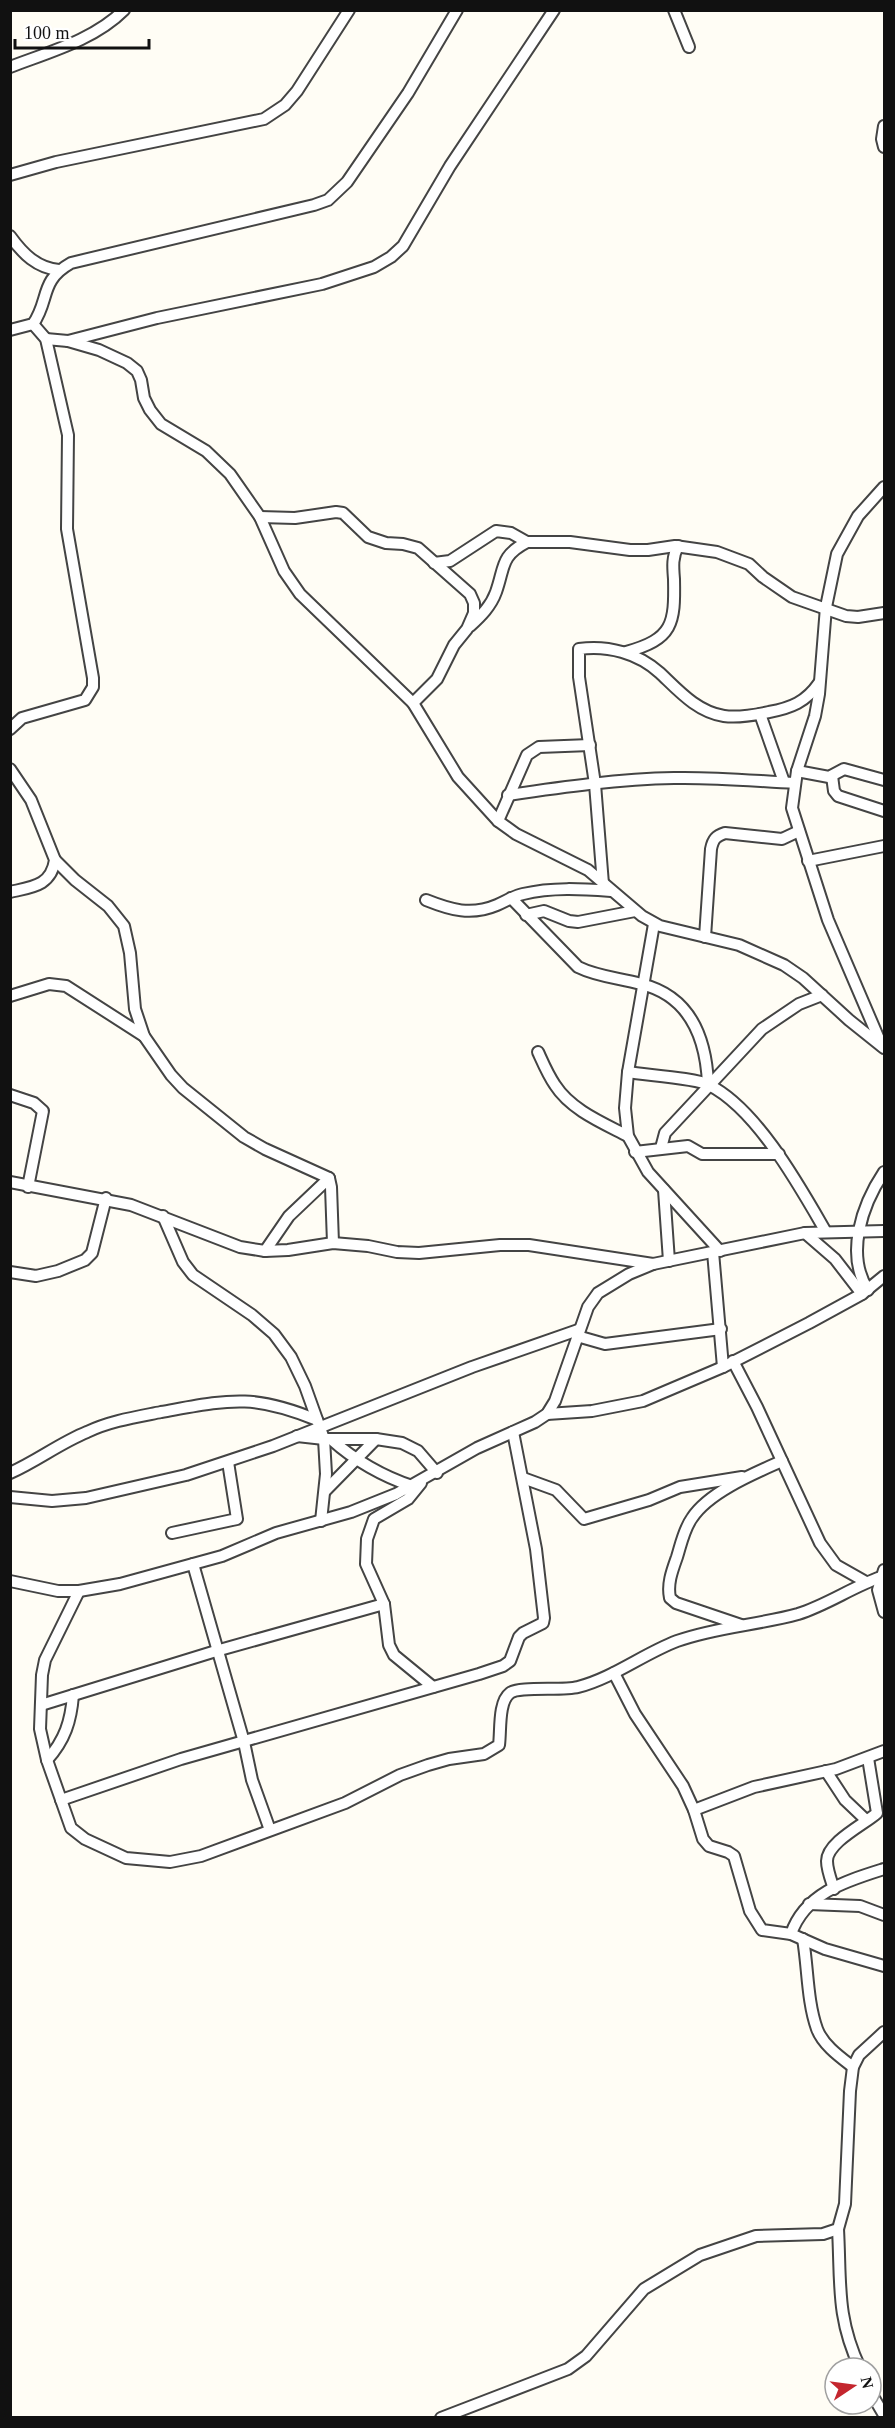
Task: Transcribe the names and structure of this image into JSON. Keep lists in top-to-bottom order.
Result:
{
  "scale_bar": "100 m",
  "north": "right"
}
